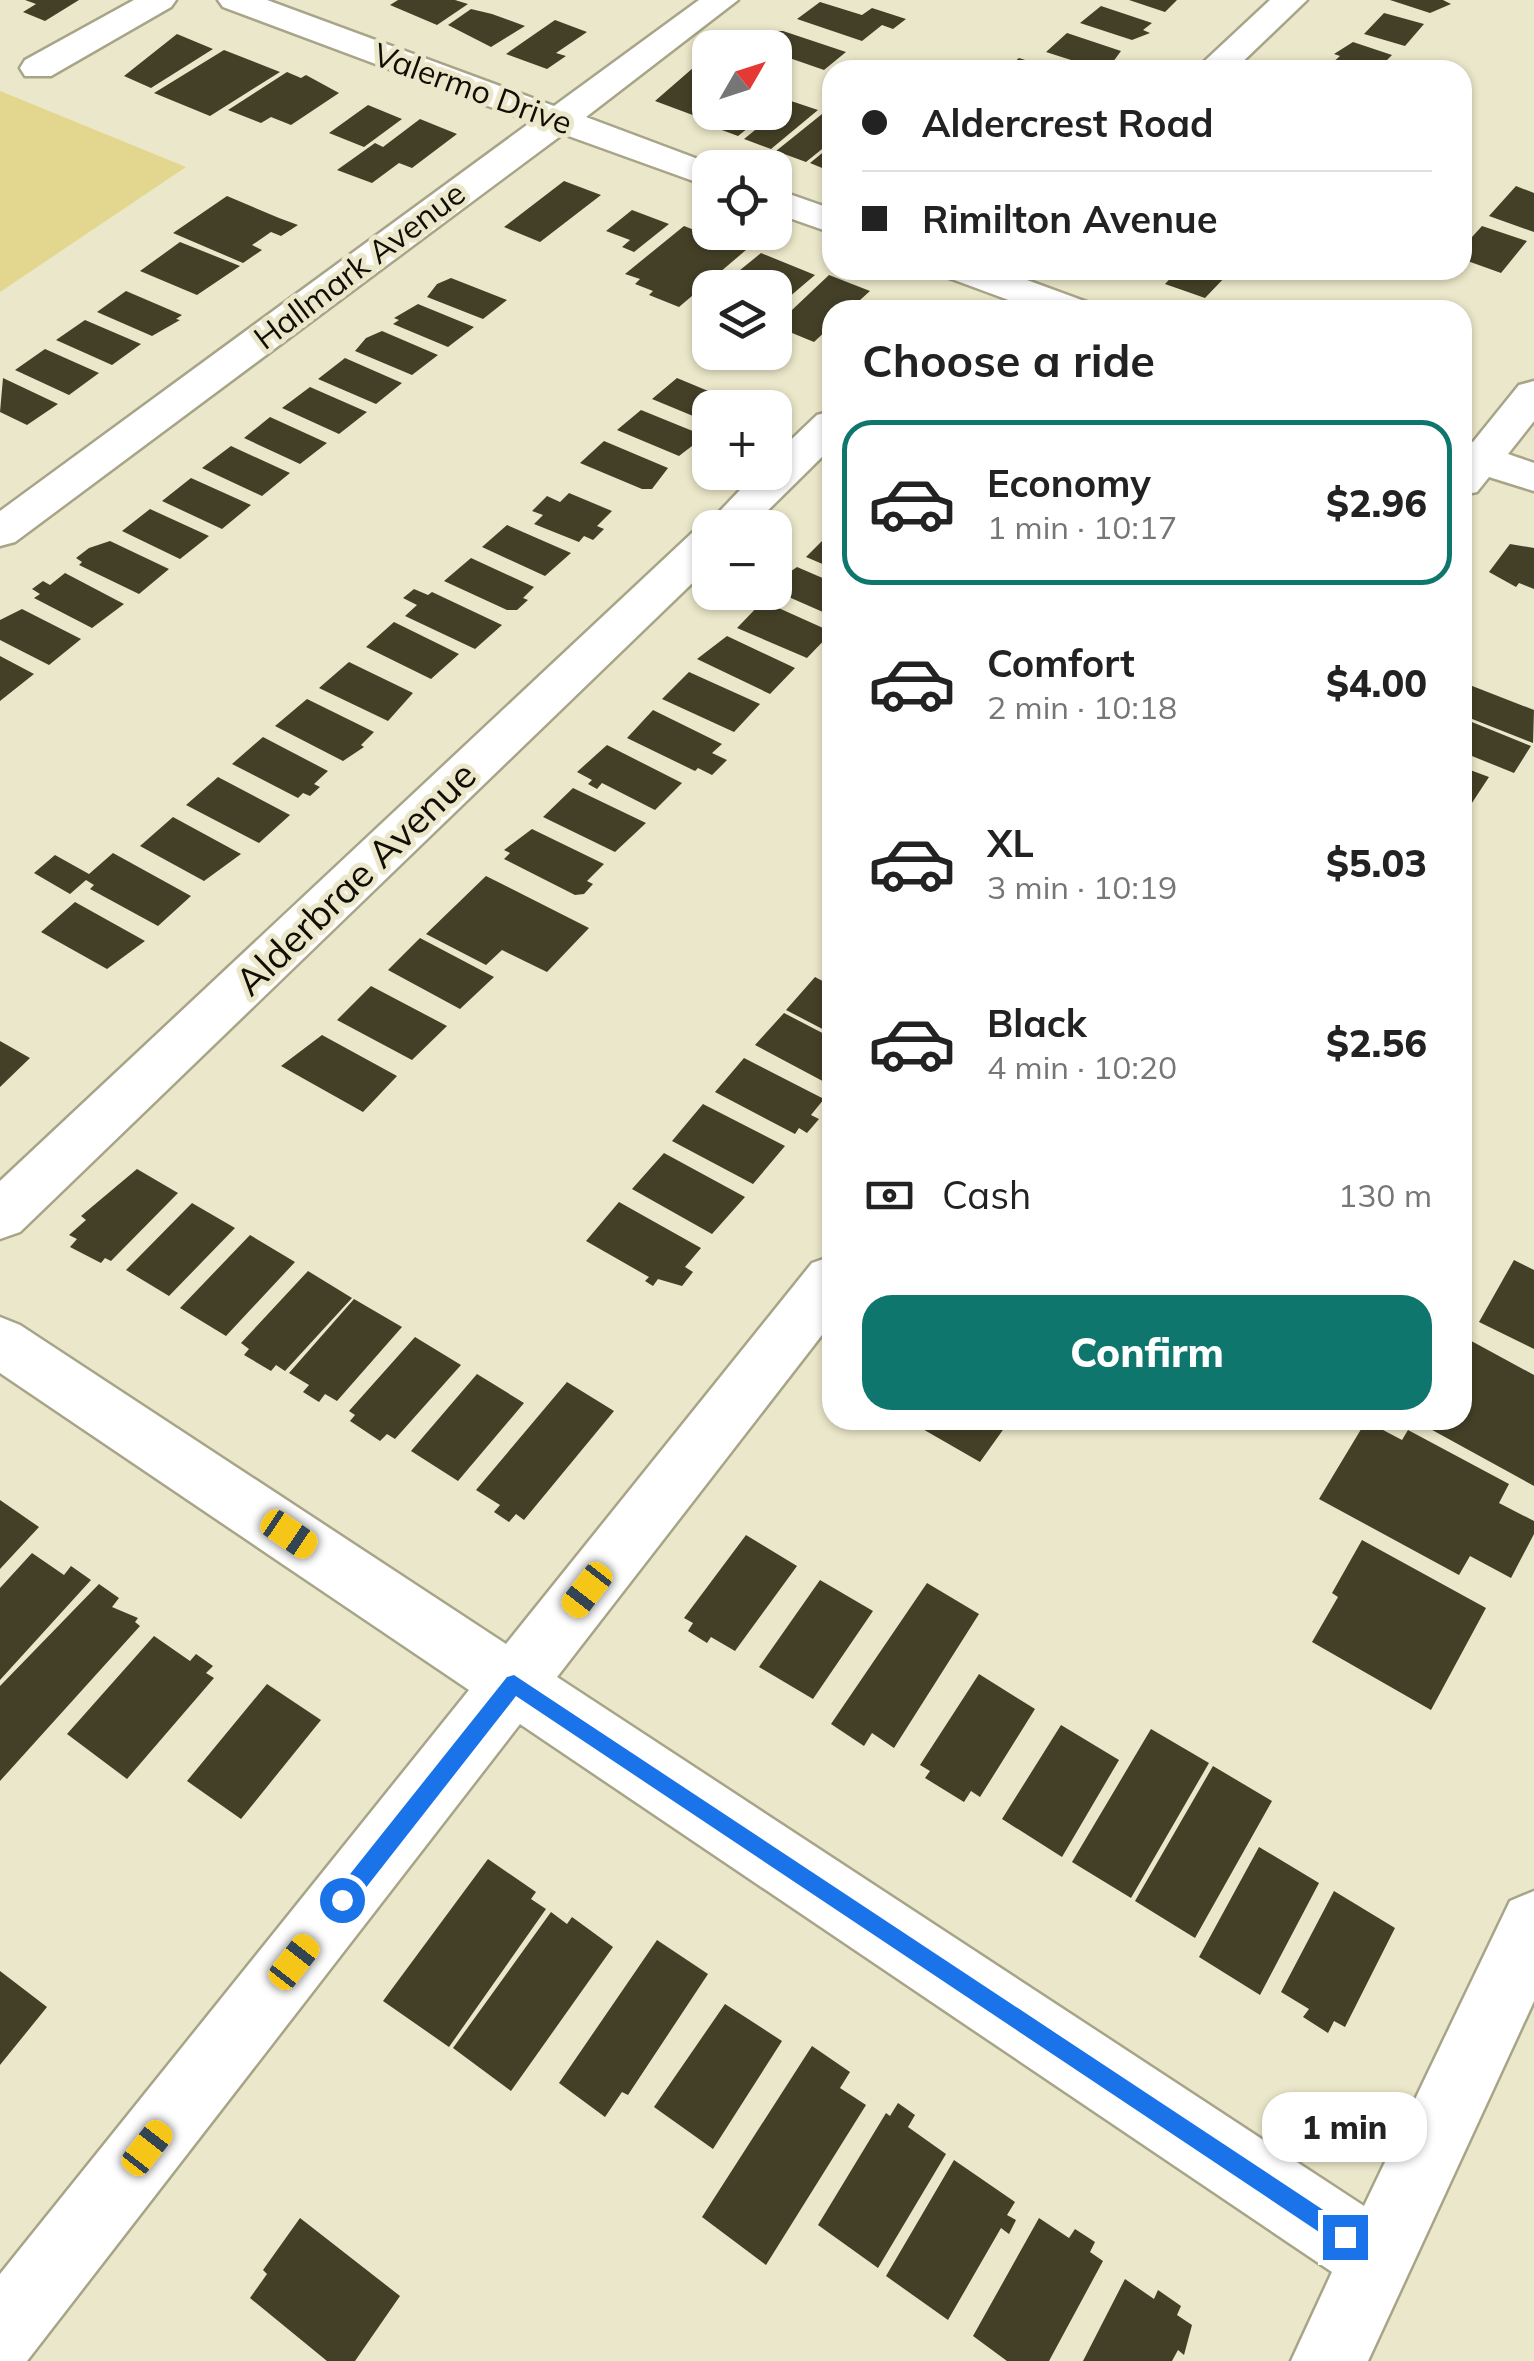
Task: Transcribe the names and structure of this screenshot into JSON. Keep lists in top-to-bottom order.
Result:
{
  "streets": {
    "street": ["Valermo Drive", "Hallmark Avenue", "Alderbrae Avenue"]
  },
  "crossings": [
    ["Valermo Drive", "Hallmark Avenue"]
  ],
  "north": "top right",
  "page": {
    "map_buttons": ["+", "−"],
    "banner": ["Aldercrest Road", "Rimilton Avenue"],
    "heading": "Choose a ride",
    "list": [
      {
        "name": "Economy",
        "note": "1 min · 10:17",
        "value": "$2.96"
      },
      {
        "name": "Comfort",
        "note": "2 min · 10:18",
        "value": "$4.00"
      },
      {
        "name": "XL",
        "note": "3 min · 10:19",
        "value": "$5.03"
      },
      {
        "name": "Black",
        "note": "4 min · 10:20",
        "value": "$2.56"
      }
    ],
    "pay": ["Cash", "130 m"],
    "buttons": "Confirm",
    "bubble": "1 min"
  }
}
